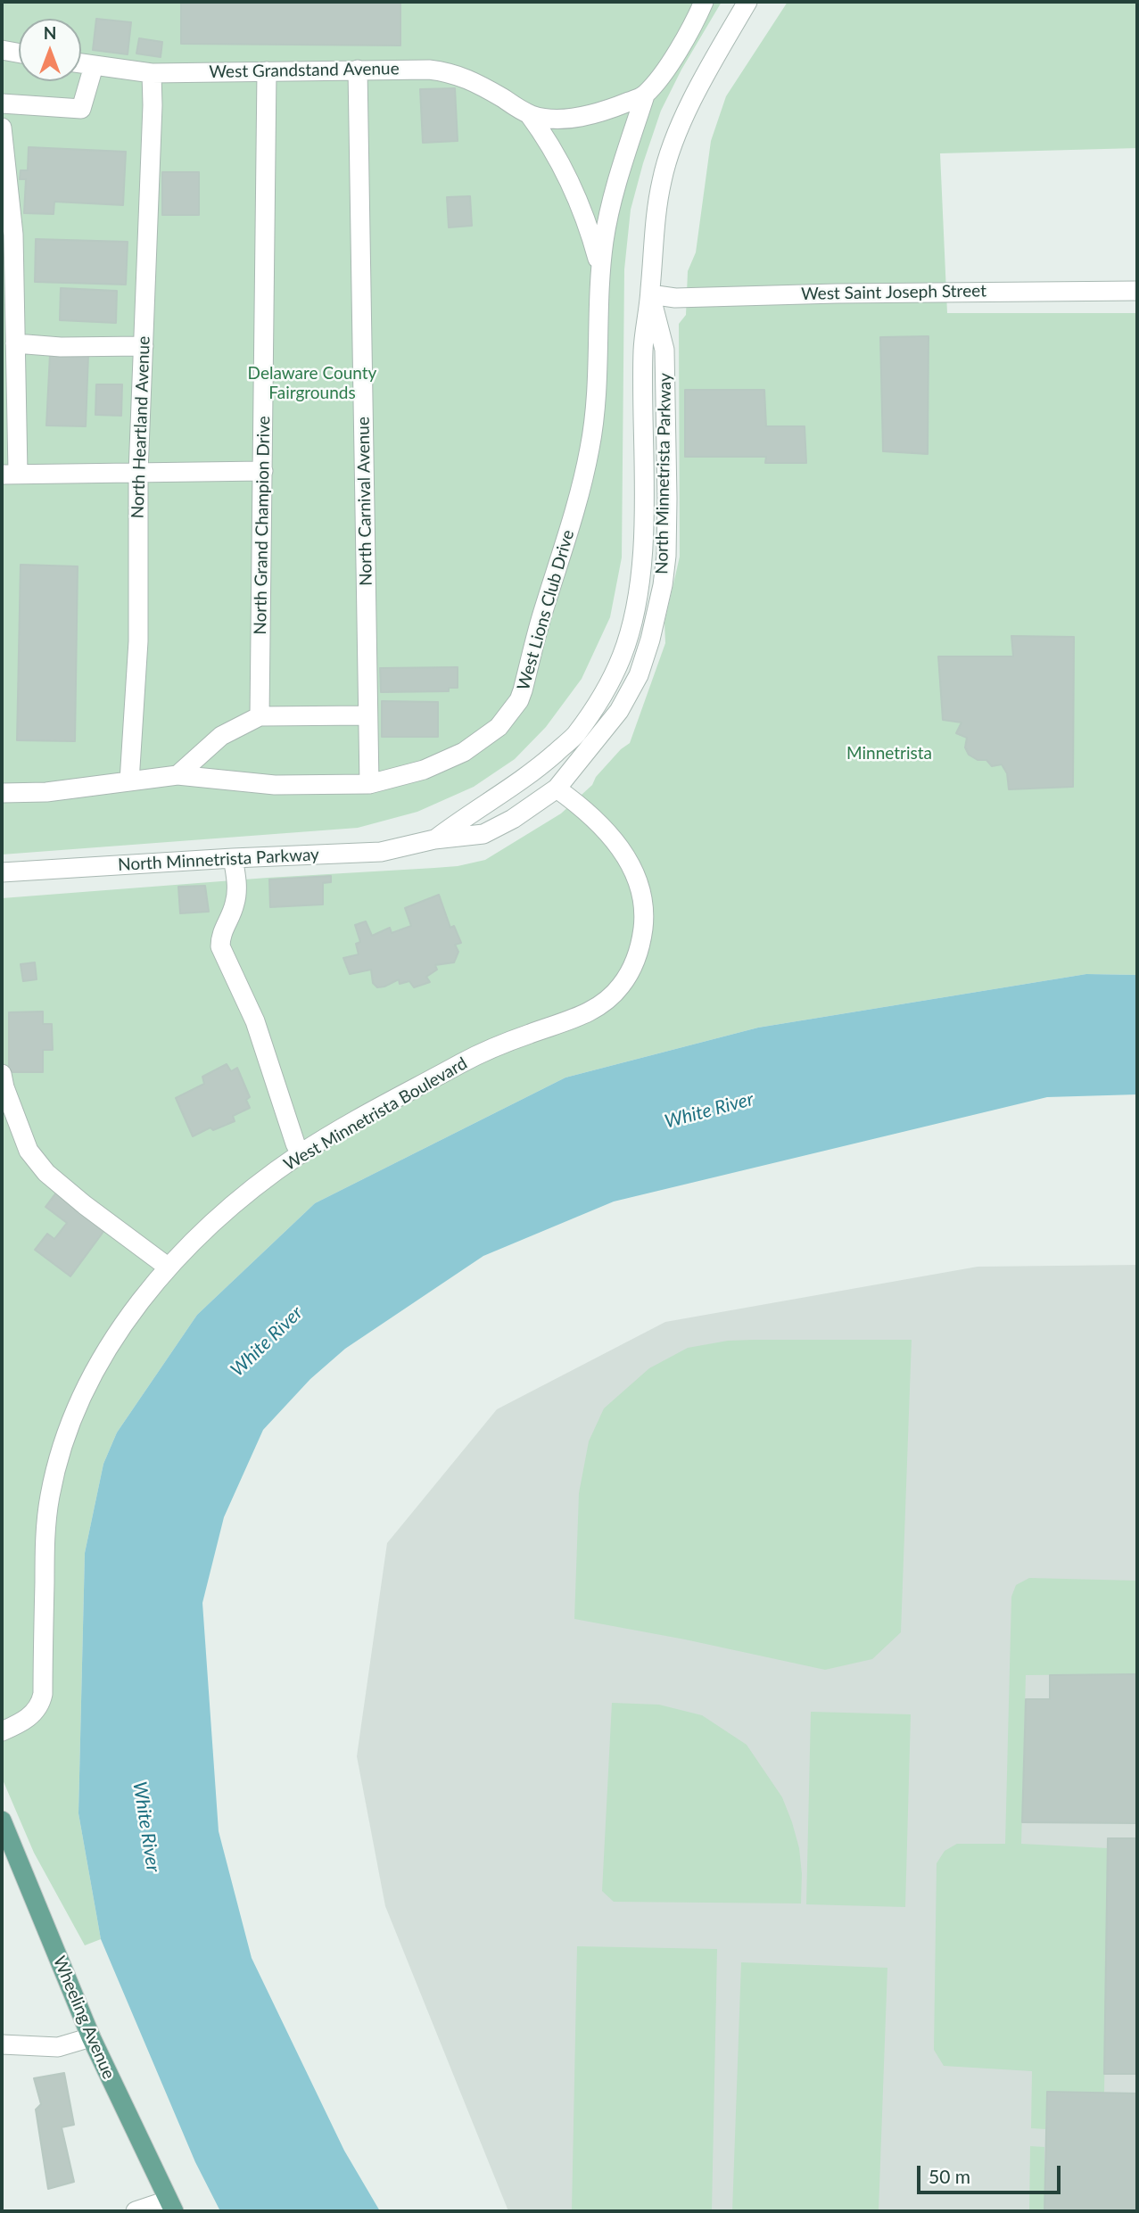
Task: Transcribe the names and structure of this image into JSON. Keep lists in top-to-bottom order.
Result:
{
  "streets": {
    "main road": ["Wheeling Avenue"],
    "street": [
      "West Grandstand Avenue",
      "West Saint Joseph Street",
      "North Heartland Avenue",
      "North Minnetrista Parkway",
      "North Carnival Avenue",
      "North Grand Champion Drive",
      "West Lions Club Drive",
      "West Minnetrista Boulevard"
    ]
  },
  "crossings": [
    ["West Grandstand Avenue", "North Heartland Avenue"],
    ["West Grandstand Avenue", "North Carnival Avenue"],
    ["West Grandstand Avenue", "North Grand Champion Drive"],
    ["West Grandstand Avenue", "West Lions Club Drive"],
    ["West Saint Joseph Street", "North Minnetrista Parkway"],
    ["North Heartland Avenue", "West Lions Club Drive"],
    ["North Minnetrista Parkway", "West Minnetrista Boulevard"],
    ["North Carnival Avenue", "West Lions Club Drive"]
  ],
  "water": ["White River"],
  "parks": ["Delaware County Fairgrounds", "Minnetrista"],
  "scale_bar": "50 m",
  "north": "top"
}
